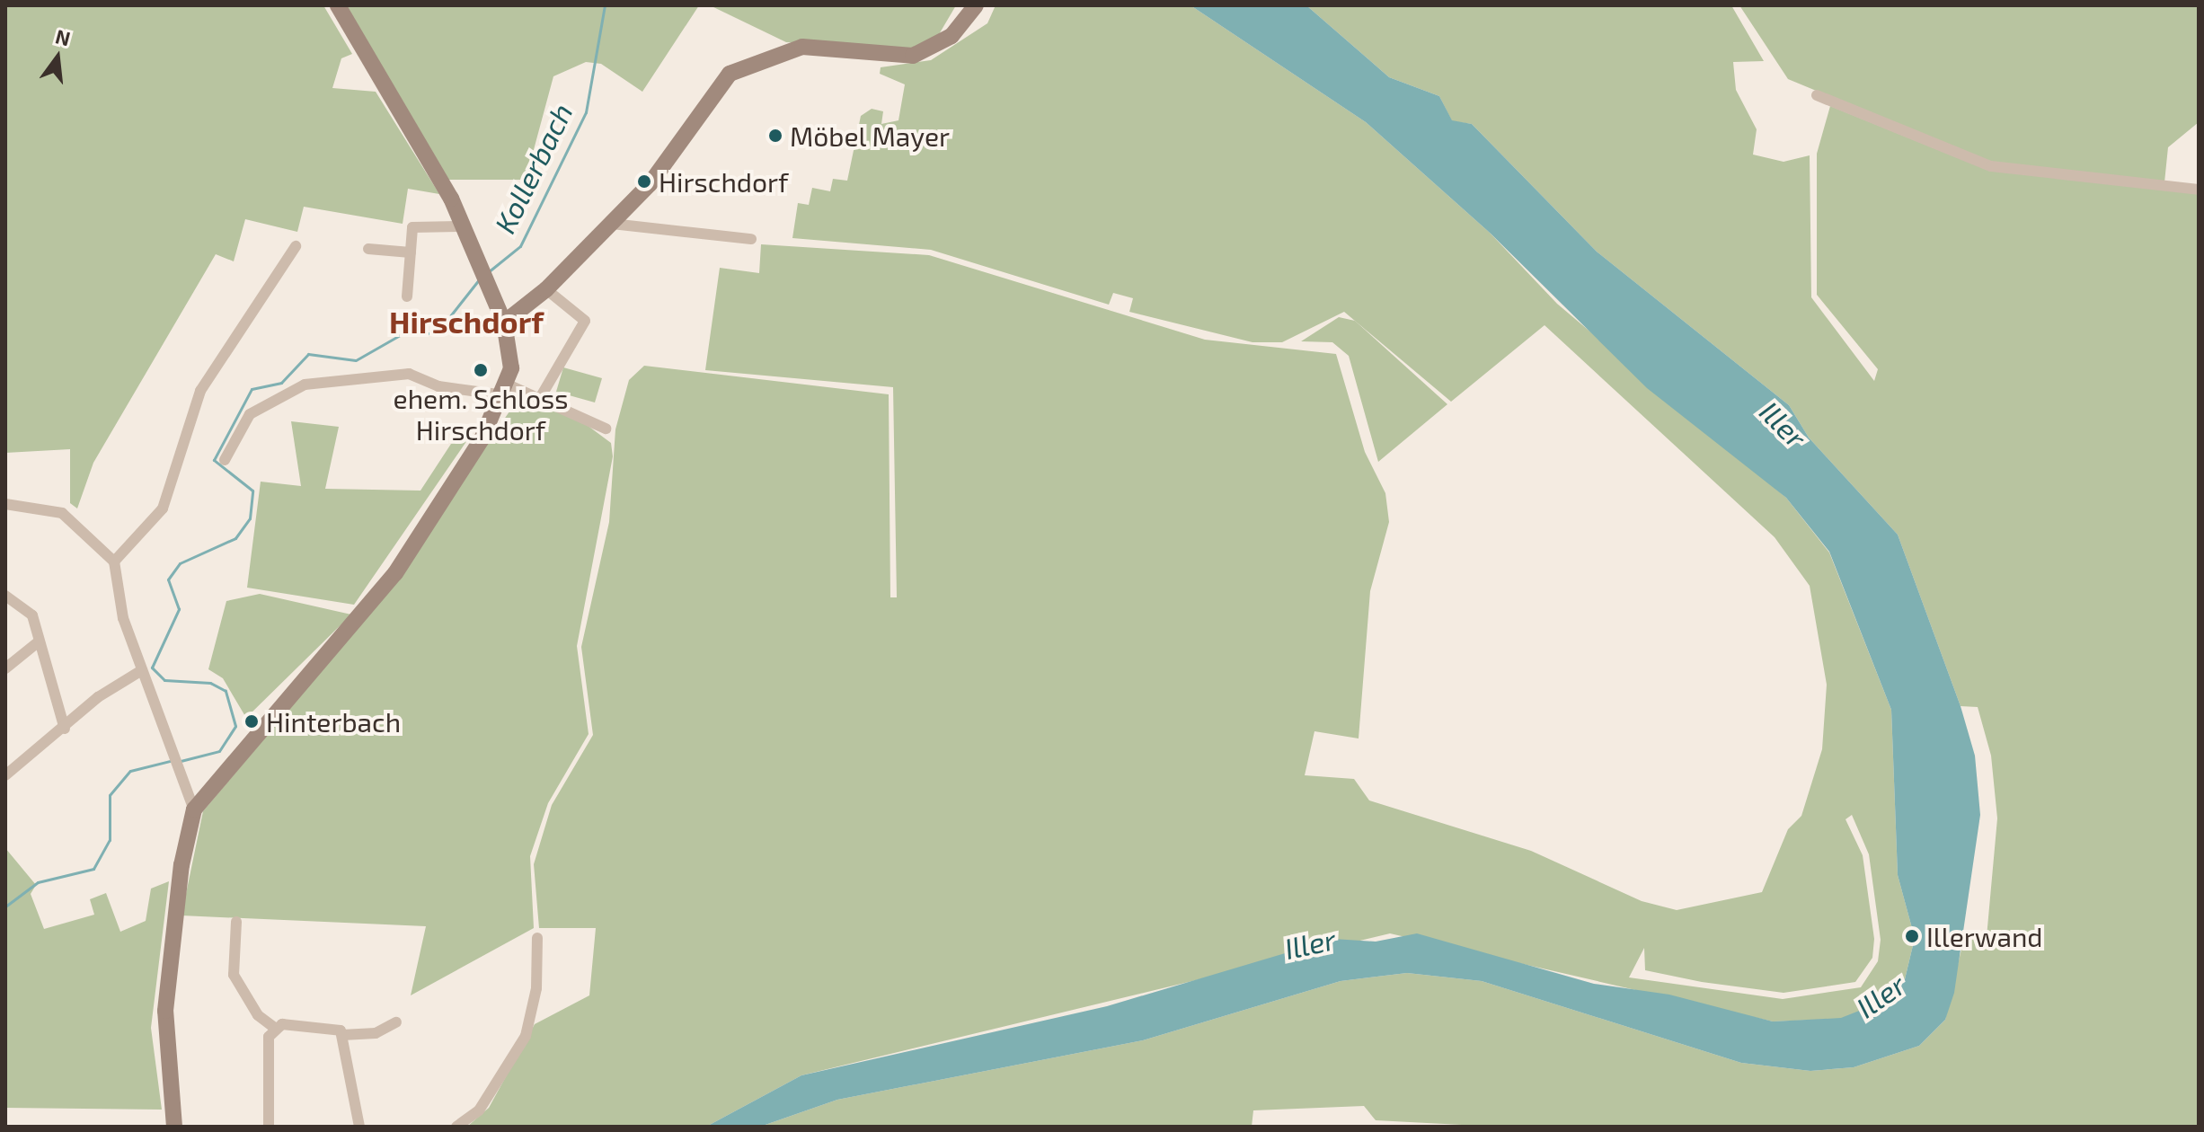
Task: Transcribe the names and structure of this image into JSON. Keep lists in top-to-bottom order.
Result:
{
  "districts": ["Hirschdorf"],
  "water": ["Kollerbach", "Iller"],
  "places": [
    "Möbel Mayer",
    "Hirschdorf",
    "ehem. Schloss Hirschdorf",
    "Hinterbach",
    "Illerwand"
  ],
  "north": "top"
}
